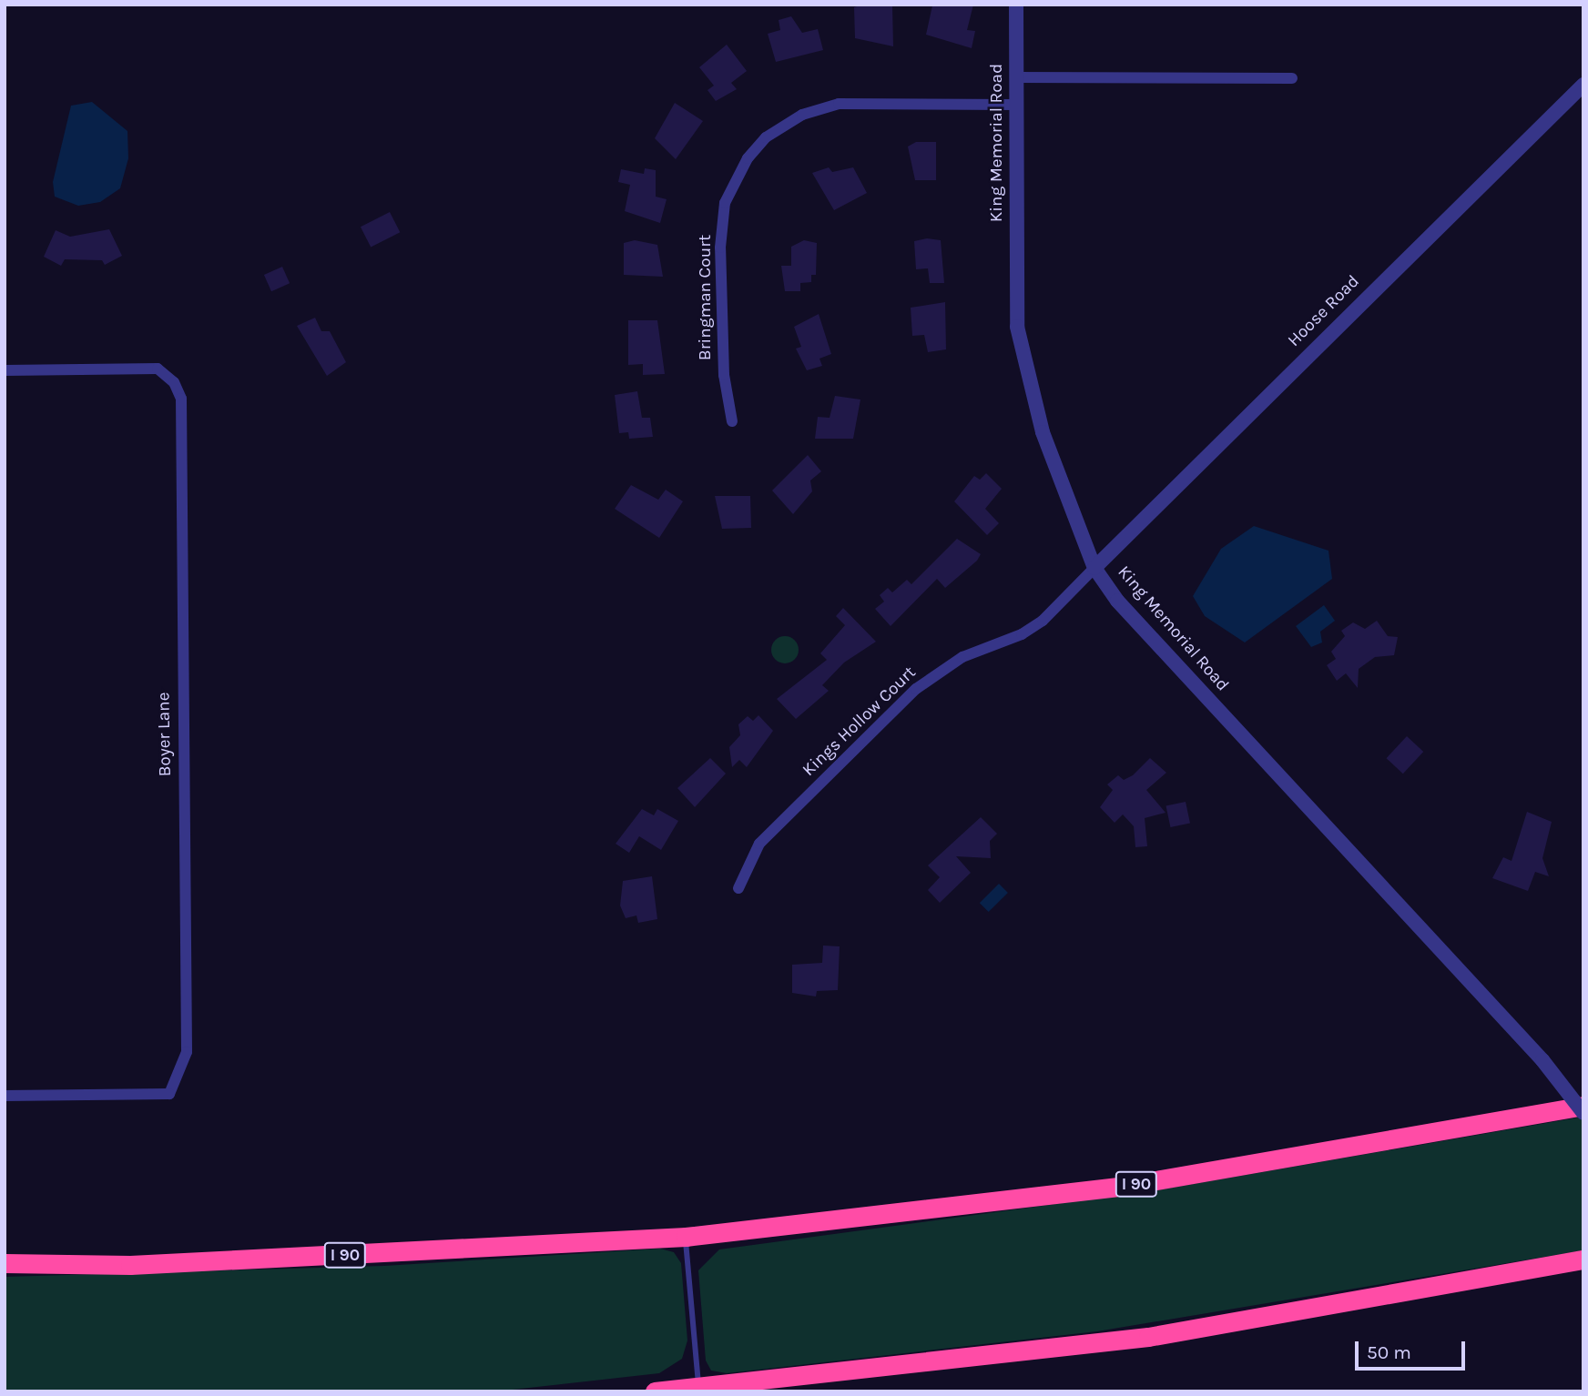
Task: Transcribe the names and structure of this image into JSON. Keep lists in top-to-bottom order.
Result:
{
  "streets": {
    "highway": ["I 90"],
    "street": [
      "King Memorial Road",
      "Bringman Court",
      "Hoose Road",
      "Kings Hollow Court",
      "Boyer Lane"
    ]
  },
  "crossings": [
    ["King Memorial Road", "Bringman Court"],
    ["King Memorial Road", "Hoose Road"],
    ["King Memorial Road", "Kings Hollow Court"],
    ["Hoose Road", "Kings Hollow Court"]
  ],
  "scale_bar": "50 m"
}
